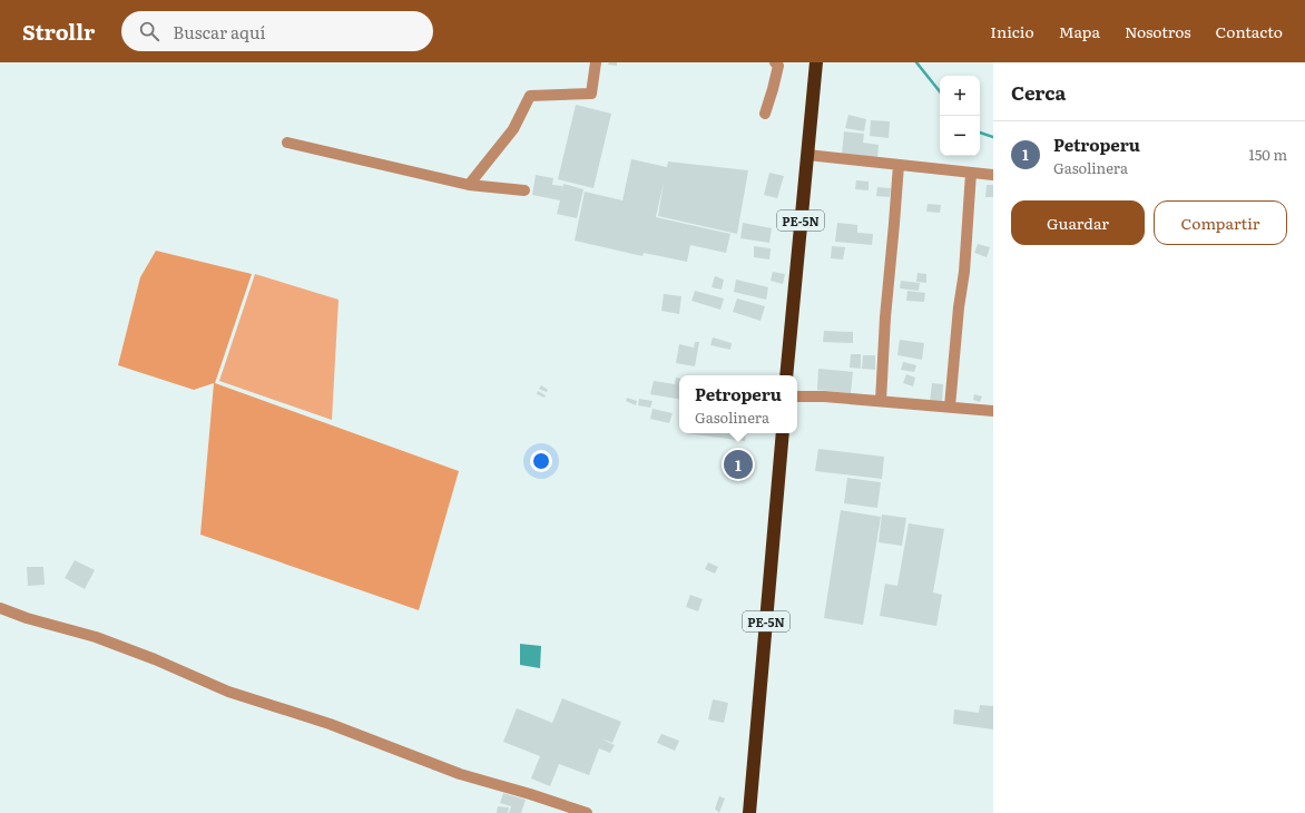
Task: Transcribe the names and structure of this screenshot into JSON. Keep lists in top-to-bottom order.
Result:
{
  "streets": {
    "highway": ["PE-5N"]
  },
  "page": {
    "header": "Strollr",
    "search": "Buscar aquí",
    "nav": [
      "Inicio",
      "Mapa",
      "Nosotros",
      "Contacto"
    ],
    "heading": "Cerca",
    "map_buttons": ["+", "−"],
    "list": [
      {
        "mark": "1",
        "name": "Petroperu",
        "note": "Gasolinera",
        "value": "150 m"
      }
    ],
    "buttons": ["Guardar", "Compartir"],
    "popup": ["Petroperu", "Gasolinera"],
    "pins": "1"
  }
}
